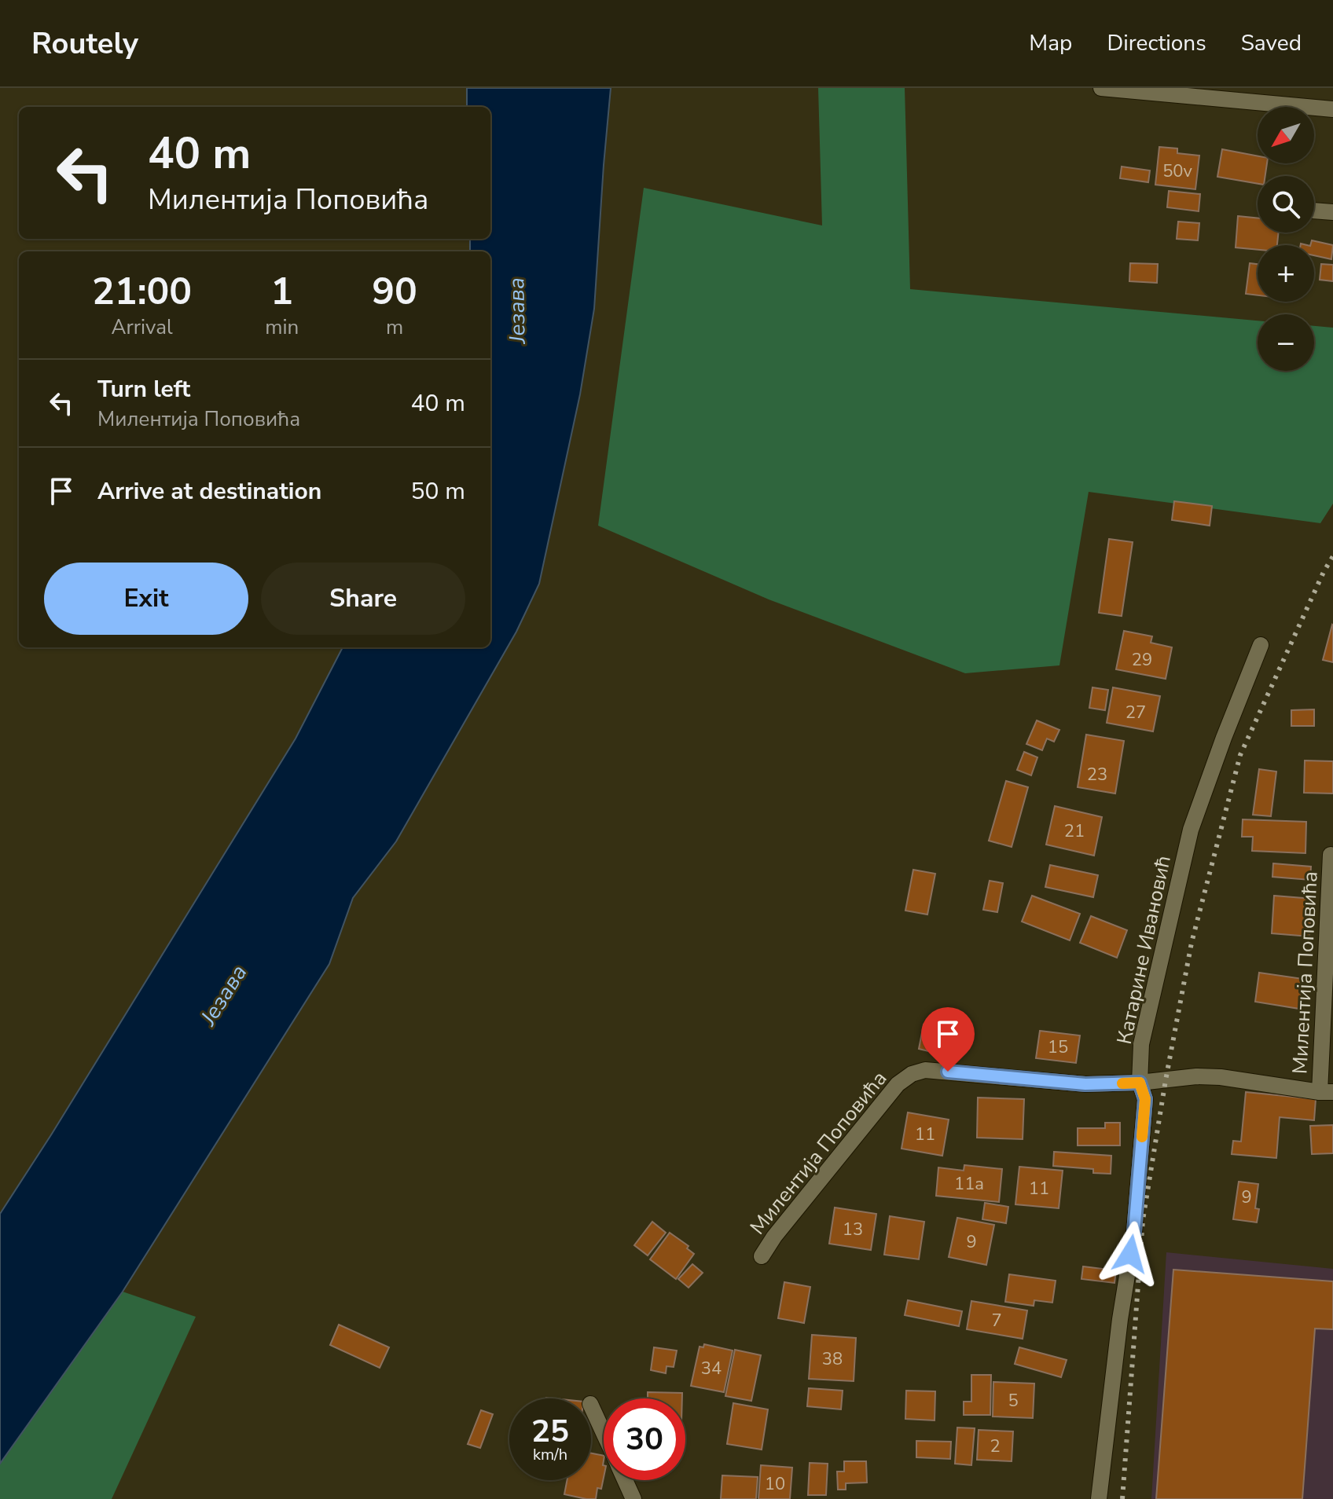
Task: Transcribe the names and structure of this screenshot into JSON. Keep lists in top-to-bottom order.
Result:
{
  "streets": {
    "street": ["Катарине Ивановић", "Милентија Поповића"]
  },
  "crossings": [
    ["Катарине Ивановић", "Милентија Поповића"]
  ],
  "water": ["Језава"],
  "house_numbers": [
    "50v",
    "29",
    "27",
    "23",
    "21",
    "15",
    "11",
    "11a",
    "11",
    "9",
    "13",
    "9",
    "7",
    "38",
    "34",
    "5",
    "2",
    "10"
  ],
  "north": "bottom left",
  "page": {
    "header": "Routely",
    "nav": ["Map", "Directions", "Saved"],
    "map_buttons": ["+", "−"],
    "turn": ["40 m", "Милентија Поповића"],
    "eta": [
      "21:00",
      "Arrival",
      "1",
      "min",
      "90",
      "m"
    ],
    "list": [
      {
        "name": "Turn left",
        "note": "Милентија Поповића",
        "value": "40 m"
      },
      {
        "name": "Arrive at destination",
        "value": "50 m"
      }
    ],
    "buttons": ["Exit", "Share"],
    "speed": "25 km/h",
    "limit": "30"
  }
}
